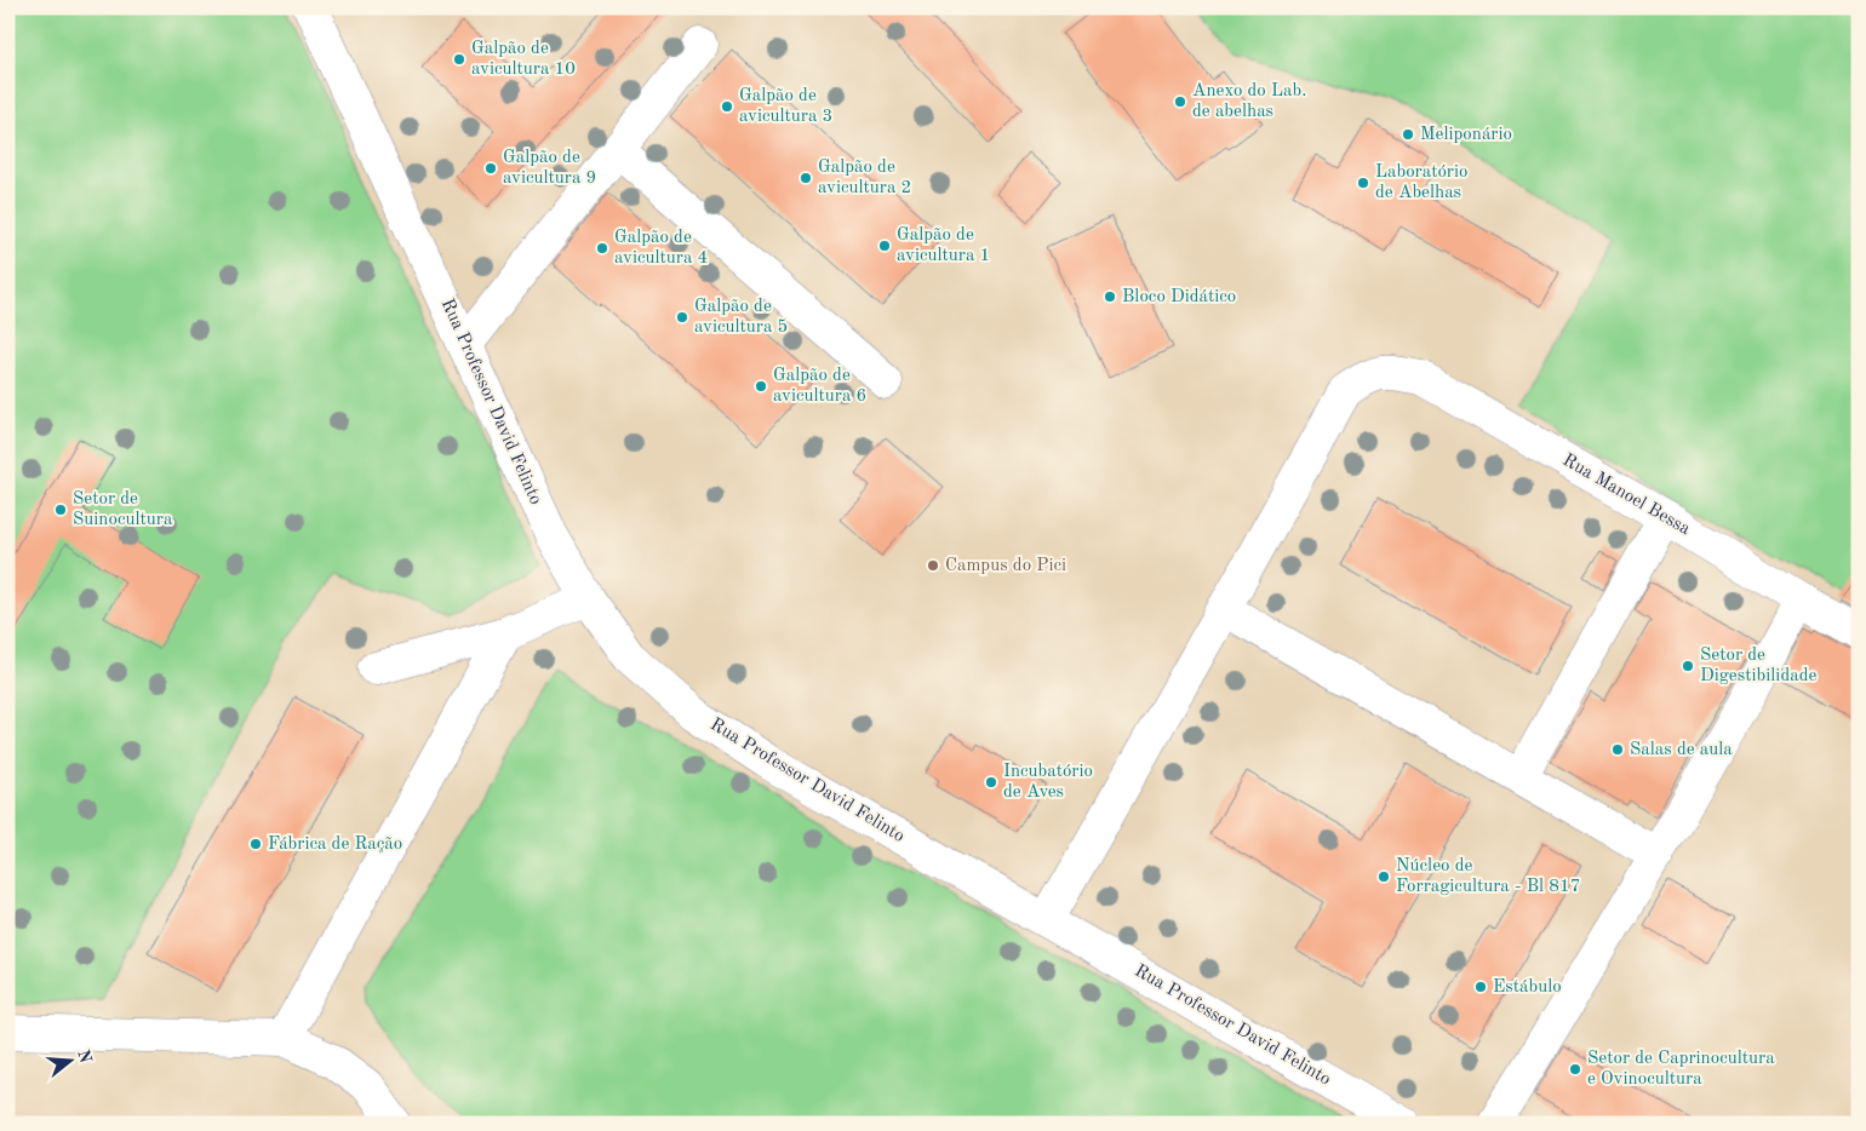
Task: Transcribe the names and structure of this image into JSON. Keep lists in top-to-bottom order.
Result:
{
  "streets": {
    "street": ["Rua Professor David Felinto", "Rua Manoel Bessa"]
  },
  "places": [
    "Galpão de avicultura 10",
    "Anexo do Lab. de abelhas",
    "Galpão de avicultura 3",
    "Meliponário",
    "Galpão de avicultura 9",
    "Galpão de avicultura 2",
    "Laboratório de Abelhas",
    "Galpão de avicultura 1",
    "Galpão de avicultura 4",
    "Bloco Didático",
    "Galpão de avicultura 5",
    "Galpão de avicultura 6",
    "Setor de Suinocultura",
    "Campus do Pici",
    "Setor de Digestibilidade",
    "Salas de aula",
    "Incubatório de Aves",
    "Fábrica de Ração",
    "Núcleo de Forragicultura - Bl 817",
    "Estábulo",
    "Setor de Caprinocultura e Ovinocultura"
  ],
  "north": "right"
}
